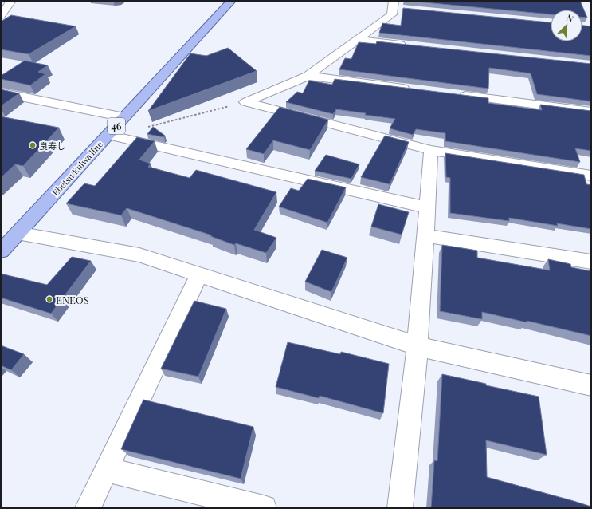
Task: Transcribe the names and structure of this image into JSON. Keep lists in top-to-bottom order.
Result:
{
  "streets": {
    "main road": ["46", "Ebetsu Eniwa line"]
  },
  "places": ["良寿し", "ENEOS"],
  "north": "top right"
}
